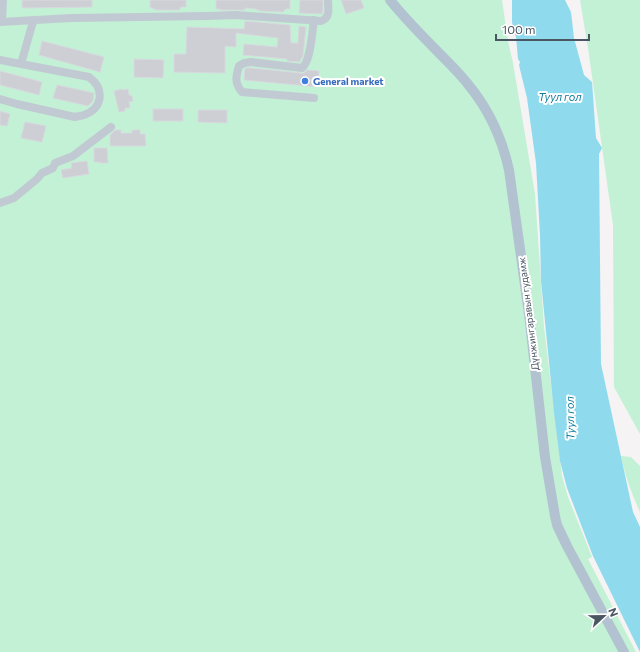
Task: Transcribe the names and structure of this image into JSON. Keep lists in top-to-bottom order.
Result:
{
  "streets": {
    "main road": ["Дүнжингаравын гудамж"]
  },
  "water": ["Туул гол"],
  "places": ["General market"],
  "scale_bar": "100 m",
  "north": "right"
}
